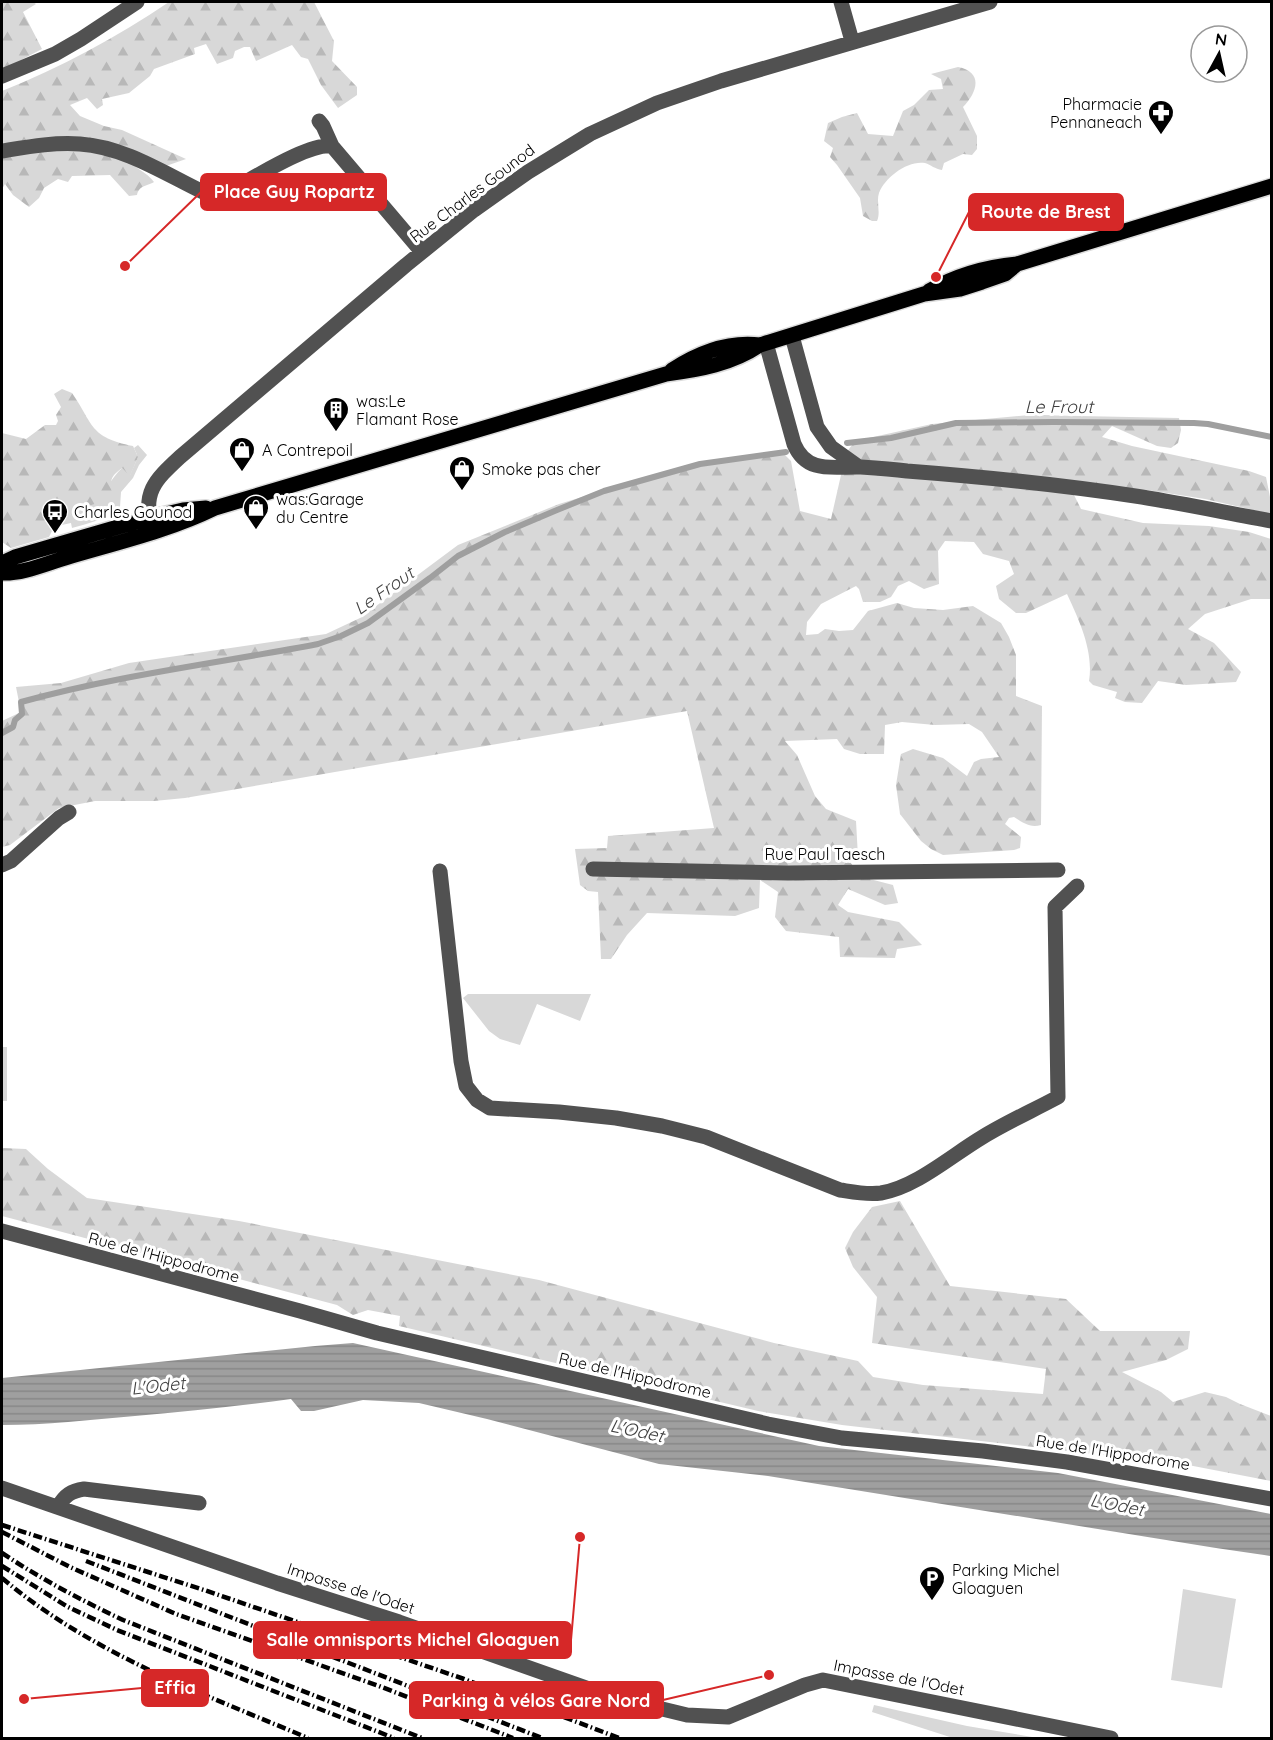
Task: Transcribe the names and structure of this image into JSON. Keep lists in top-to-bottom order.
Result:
{
  "streets": {
    "street": [
      "Rue Charles Gounod",
      "Rue Paul Taesch",
      "Rue de l'Hippodrome",
      "Impasse de l'Odet"
    ]
  },
  "water": ["Le Frout", "L'Odet"],
  "places": {
    "pharmacy": ["Pharmacie Pennaneach"],
    "other": [
      "Place Guy Ropartz",
      "Route de Brest",
      "Salle omnisports Michel Gloaguen",
      "Parking à vélos Gare Nord",
      "Effia"
    ],
    "building": ["was:Le Flamant Rose"],
    "shop": ["A Contrepoil", "Smoke pas cher", "was:Garage du Centre"],
    "bus stop": ["Charles Gounod"],
    "parking": ["Parking Michel Gloaguen"]
  },
  "north": "top"
}
